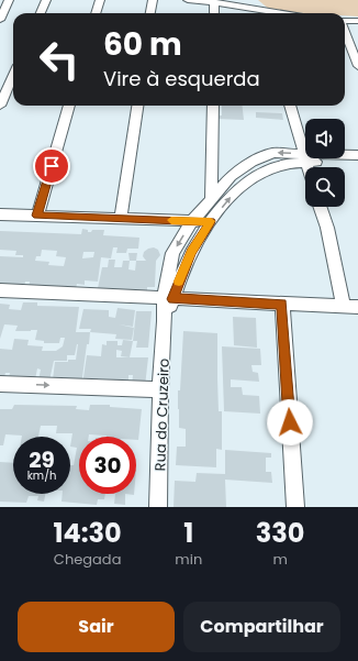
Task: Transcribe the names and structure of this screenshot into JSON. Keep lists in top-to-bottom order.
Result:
{
  "streets": {
    "street": ["Rua do Cruzeiro"]
  },
  "page": {
    "turn": ["60 m", "Vire à esquerda"],
    "speed": "29 km/h",
    "limit": "30",
    "eta": [
      "14:30",
      "Chegada",
      "1",
      "min",
      "330",
      "m"
    ],
    "buttons": ["Sair", "Compartilhar"]
  }
}
